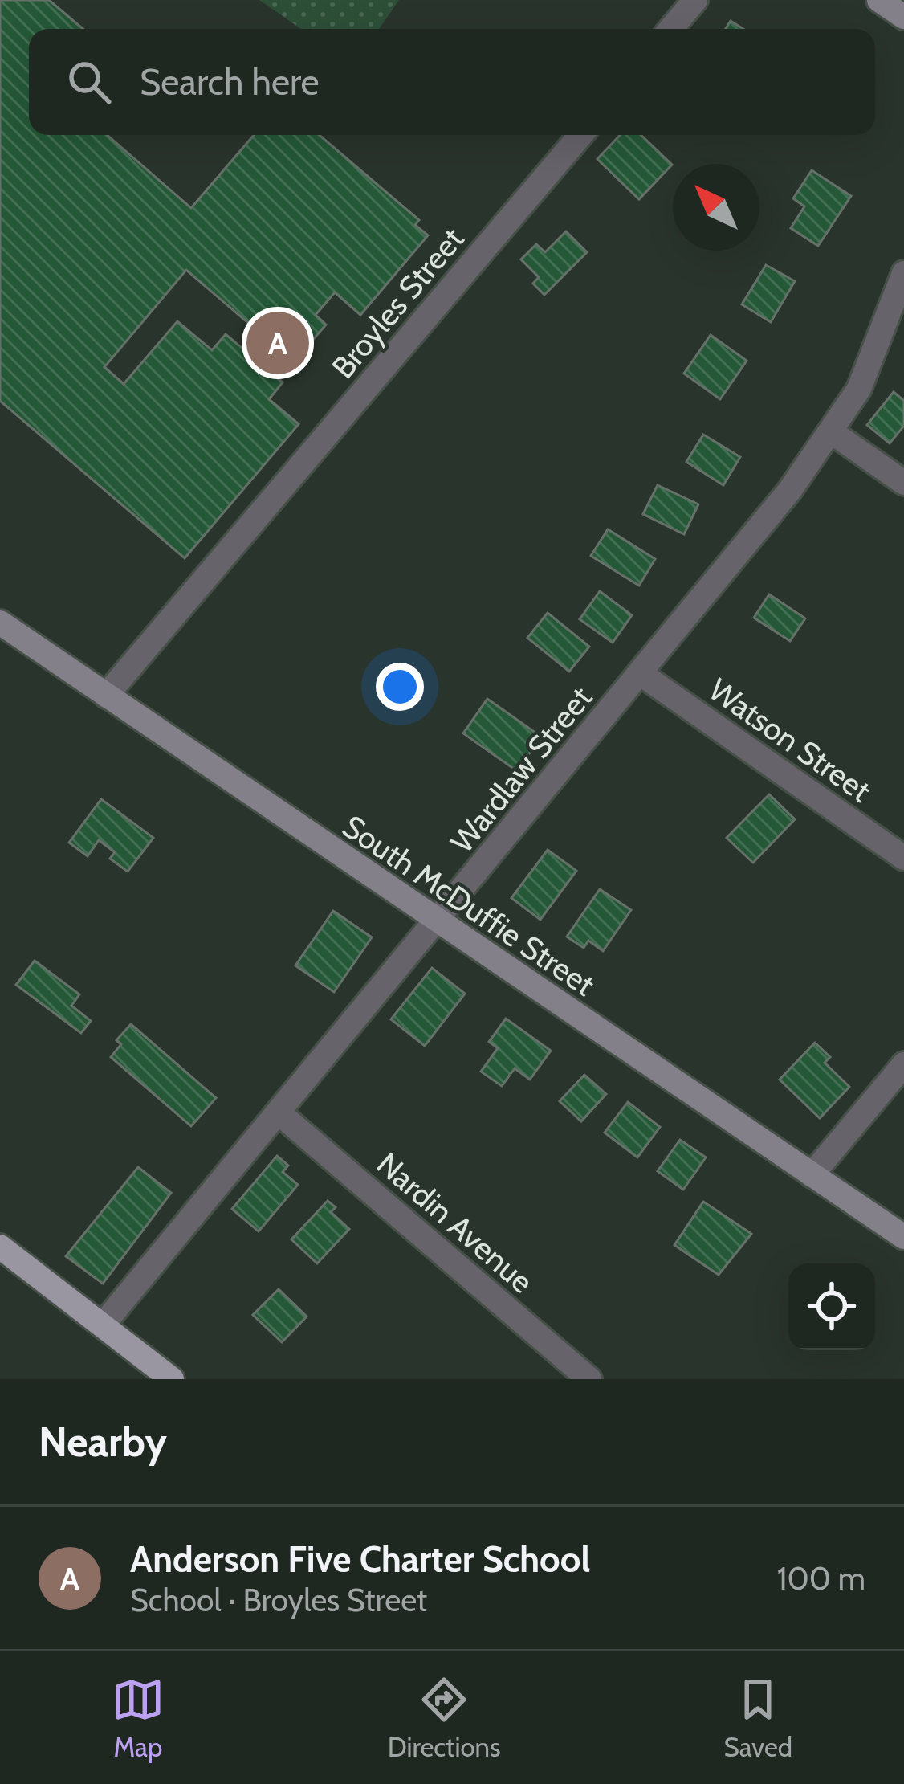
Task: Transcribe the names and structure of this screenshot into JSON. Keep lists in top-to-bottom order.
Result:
{
  "streets": {
    "street": [
      "Broyles Street",
      "Watson Street",
      "Wardlaw Street",
      "South McDuffie Street",
      "Nardin Avenue"
    ]
  },
  "crossings": [
    ["Broyles Street", "South McDuffie Street"],
    ["Watson Street", "Wardlaw Street"],
    ["Wardlaw Street", "South McDuffie Street"],
    ["Wardlaw Street", "Nardin Avenue"]
  ],
  "north": "top left",
  "page": {
    "search": "Search here",
    "pins": "A",
    "heading": "Nearby",
    "list": [
      {
        "mark": "A",
        "name": "Anderson Five Charter School",
        "note": "School · Broyles Street",
        "value": "100 m"
      }
    ],
    "nav": ["Map", "Directions", "Saved"]
  }
}
